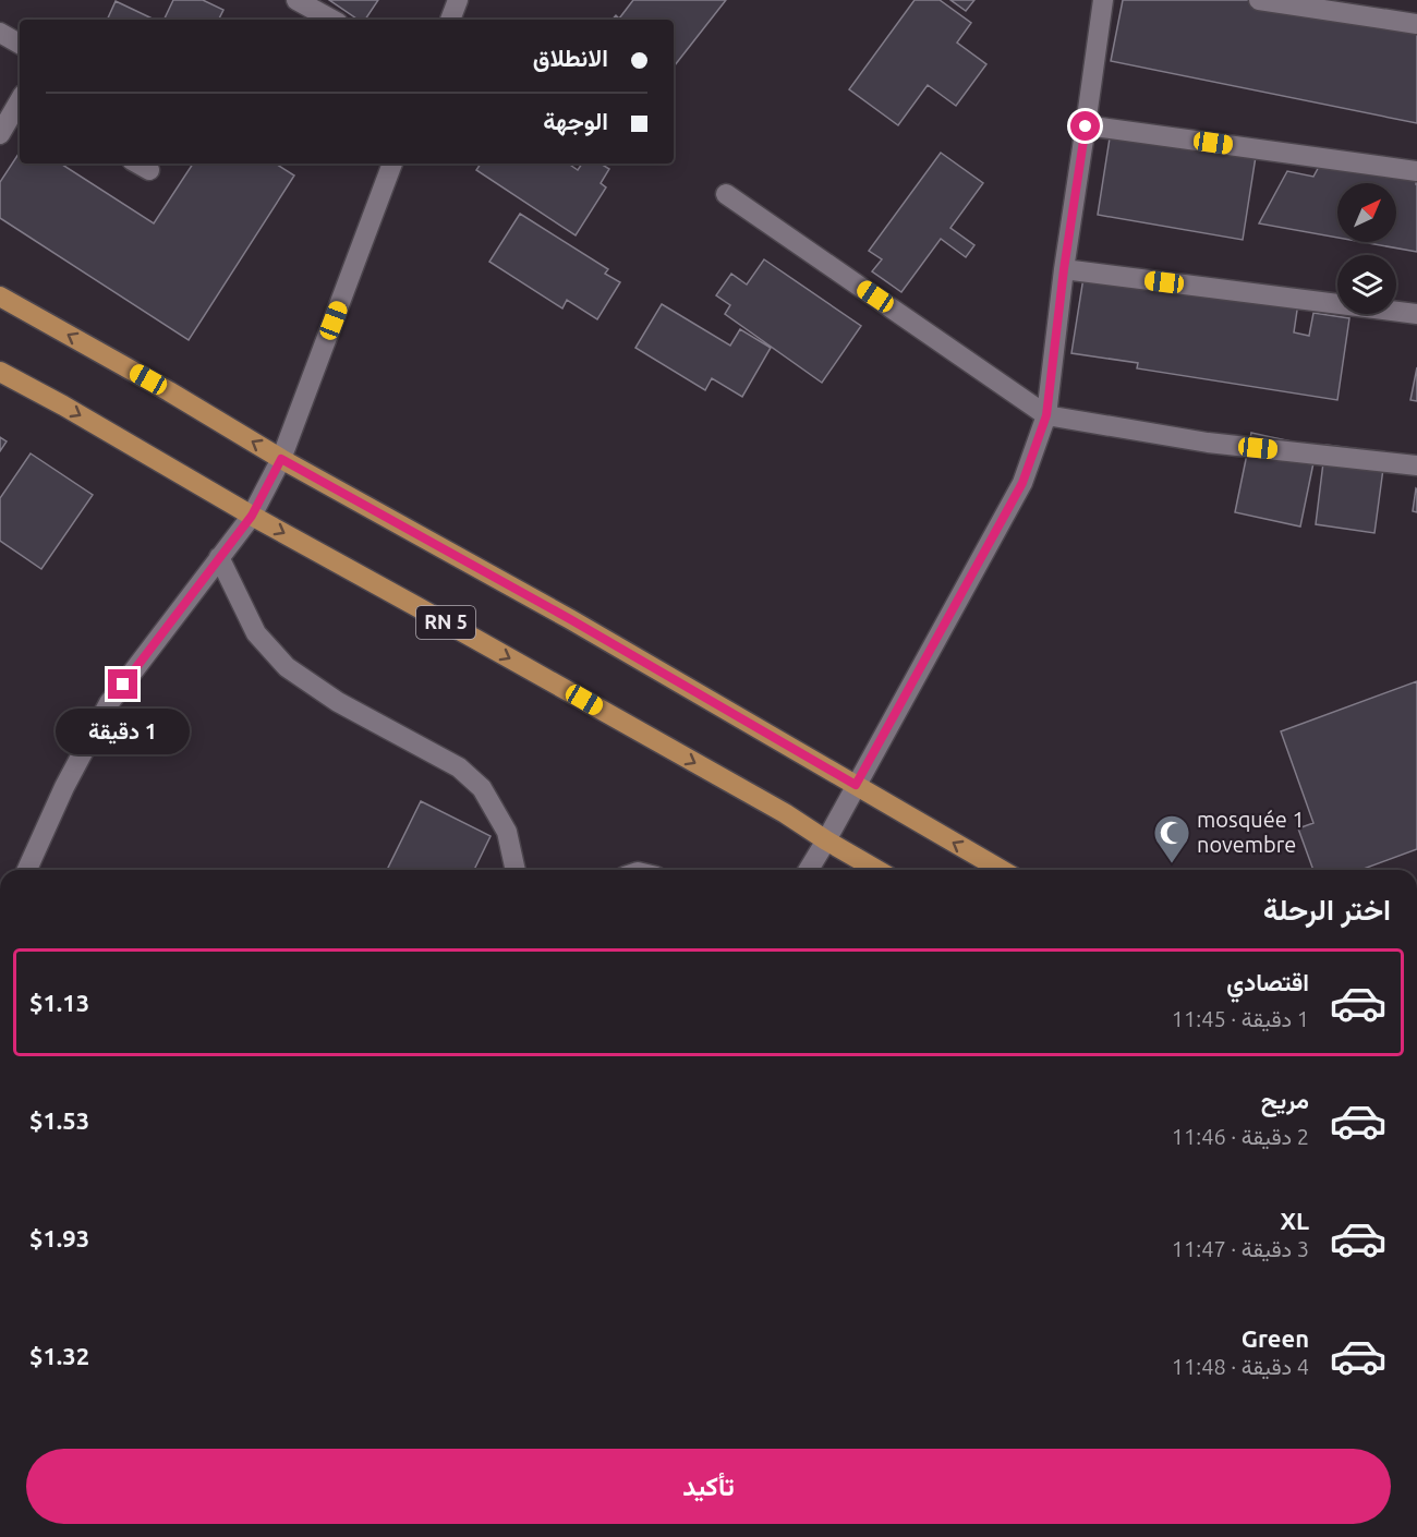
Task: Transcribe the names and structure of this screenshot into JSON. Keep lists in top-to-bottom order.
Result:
{
  "streets": {
    "main road": ["RN 5"]
  },
  "places": {
    "mosque": ["mosquée 1 novembre"]
  },
  "north": "top right",
  "page": {
    "banner": ["الانطلاق", "الوجهة"],
    "bubble": "1 دقيقة",
    "heading": "اختر الرحلة",
    "list": [
      {
        "name": "اقتصادي",
        "note": "1 دقيقة · 11:45",
        "value": "$1.13"
      },
      {
        "name": "مريح",
        "note": "2 دقيقة · 11:46",
        "value": "$1.53"
      },
      {
        "name": "XL",
        "note": "3 دقيقة · 11:47",
        "value": "$1.93"
      },
      {
        "name": "Green",
        "note": "4 دقيقة · 11:48",
        "value": "$1.32"
      }
    ],
    "buttons": "تأكيد"
  }
}
